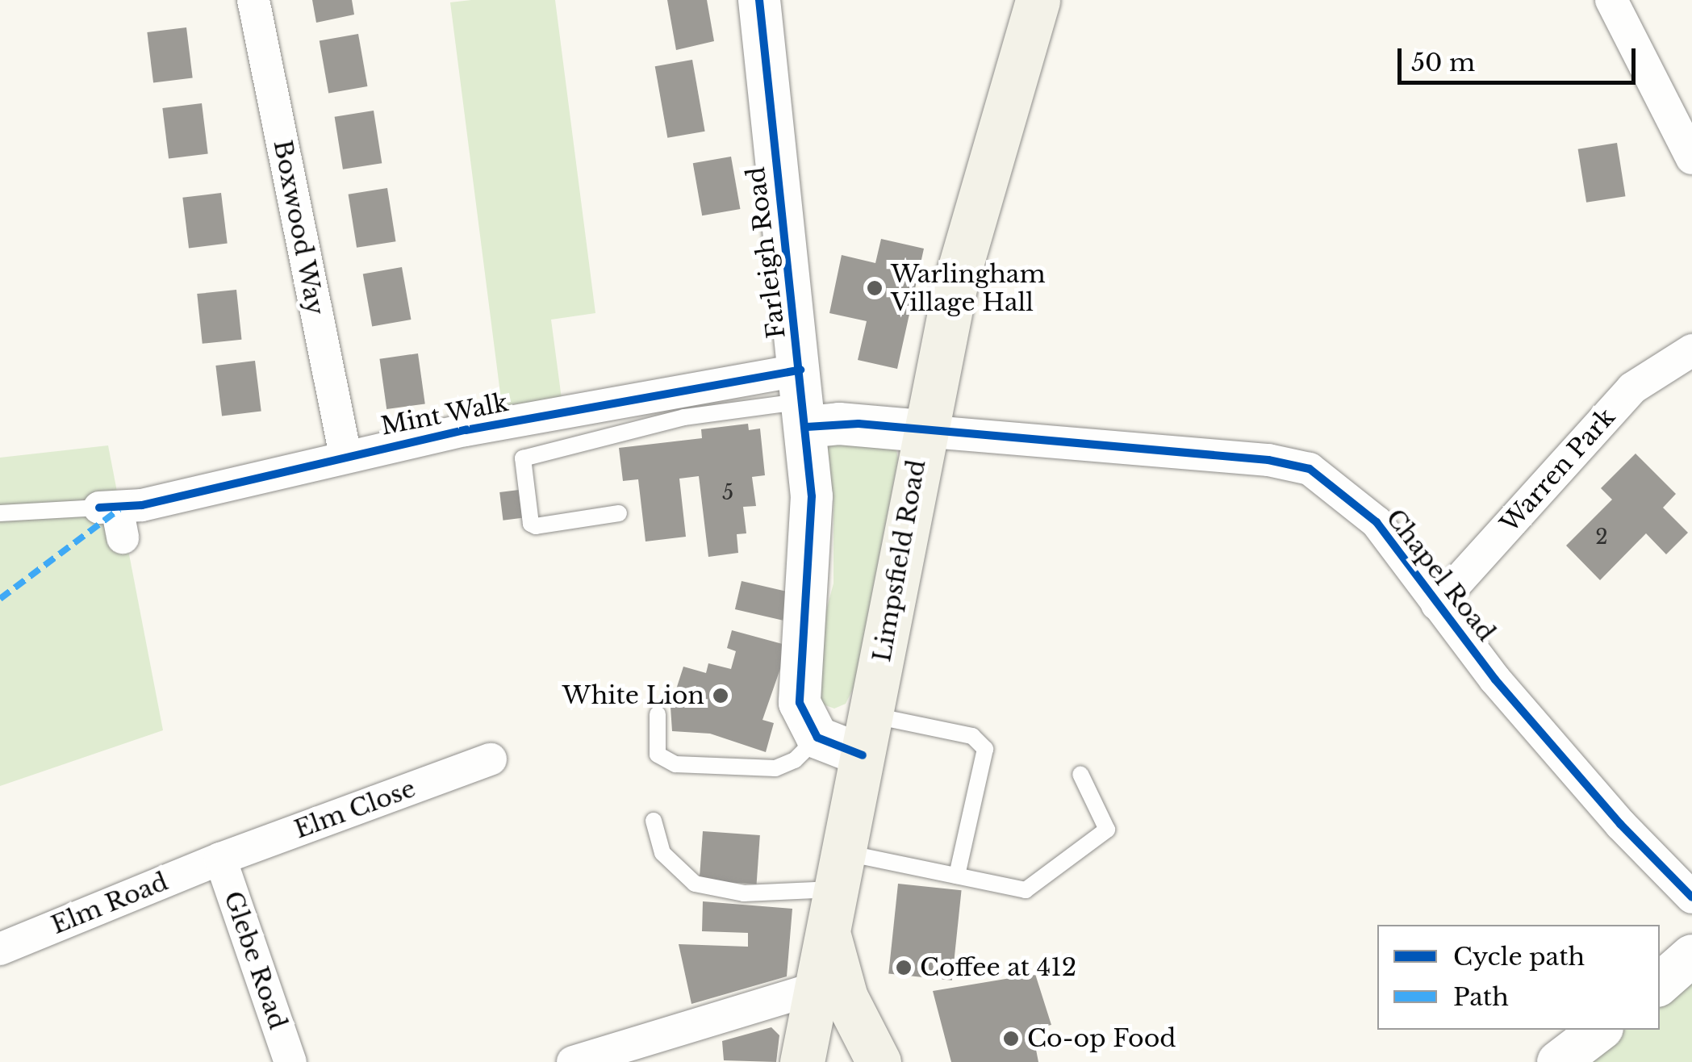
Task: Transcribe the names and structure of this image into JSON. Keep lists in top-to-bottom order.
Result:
{
  "streets": {
    "main road": ["Limpsfield Road"],
    "street": [
      "Boxwood Way",
      "Farleigh Road",
      "Mint Walk",
      "Warren Park",
      "Chapel Road",
      "Elm Close",
      "Elm Road",
      "Glebe Road"
    ]
  },
  "crossings": [
    ["Boxwood Way", "Mint Walk"],
    ["Farleigh Road", "Mint Walk"],
    ["Warren Park", "Chapel Road"],
    ["Limpsfield Road", "Chapel Road"],
    ["Elm Close", "Elm Road"],
    ["Elm Close", "Glebe Road"],
    ["Elm Road", "Glebe Road"]
  ],
  "places": [
    "Warlingham Village Hall",
    "White Lion",
    "Coffee at 412",
    "Co-op Food"
  ],
  "house_numbers": ["5", "2"],
  "legend": ["Cycle path", "Path"],
  "scale_bar": "50 m"
}
